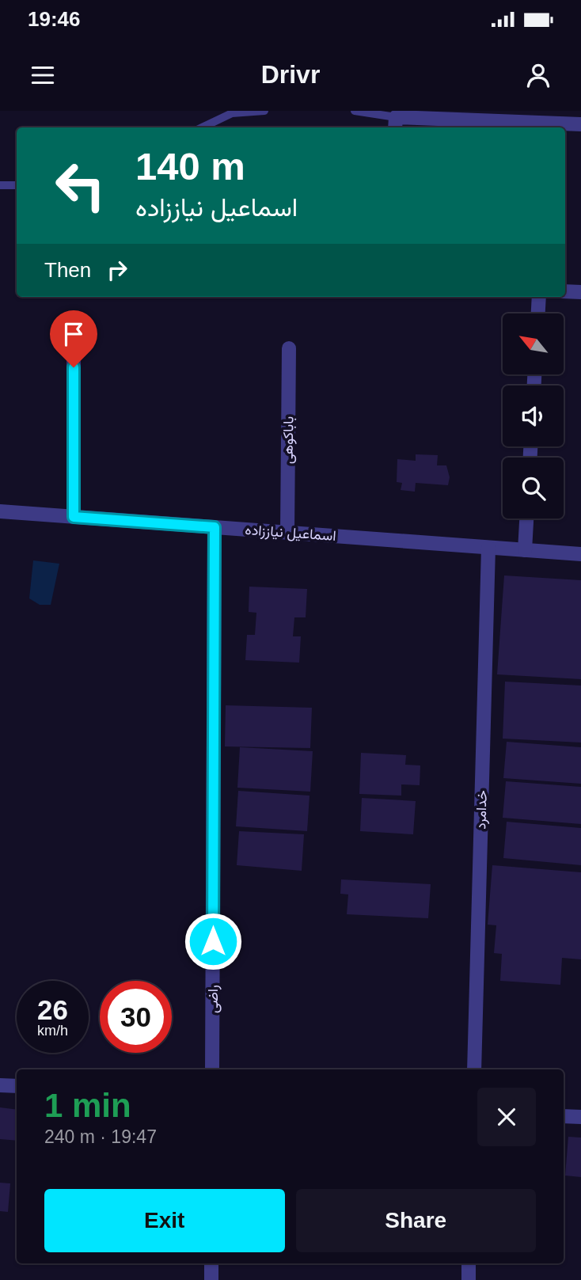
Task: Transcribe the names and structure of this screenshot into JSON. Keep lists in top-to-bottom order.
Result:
{
  "streets": {
    "street": [
      "باباکوهی",
      "اسماعیل نیاززاده",
      "خدامرد",
      "راضی"
    ]
  },
  "crossings": [
    ["باباکوهی", "اسماعیل نیاززاده"],
    ["اسماعیل نیاززاده", "خدامرد"],
    ["اسماعیل نیاززاده", "راضی"]
  ],
  "north": "top left",
  "page": {
    "status": "19:46",
    "header": "Drivr",
    "turn": ["140 m", "اسماعیل نیاززاده"],
    "then": "Then",
    "speed": "26 km/h",
    "limit": "30",
    "heading": ["1 min", "240 m · 19:47"],
    "buttons": ["Exit", "Share"]
  }
}
